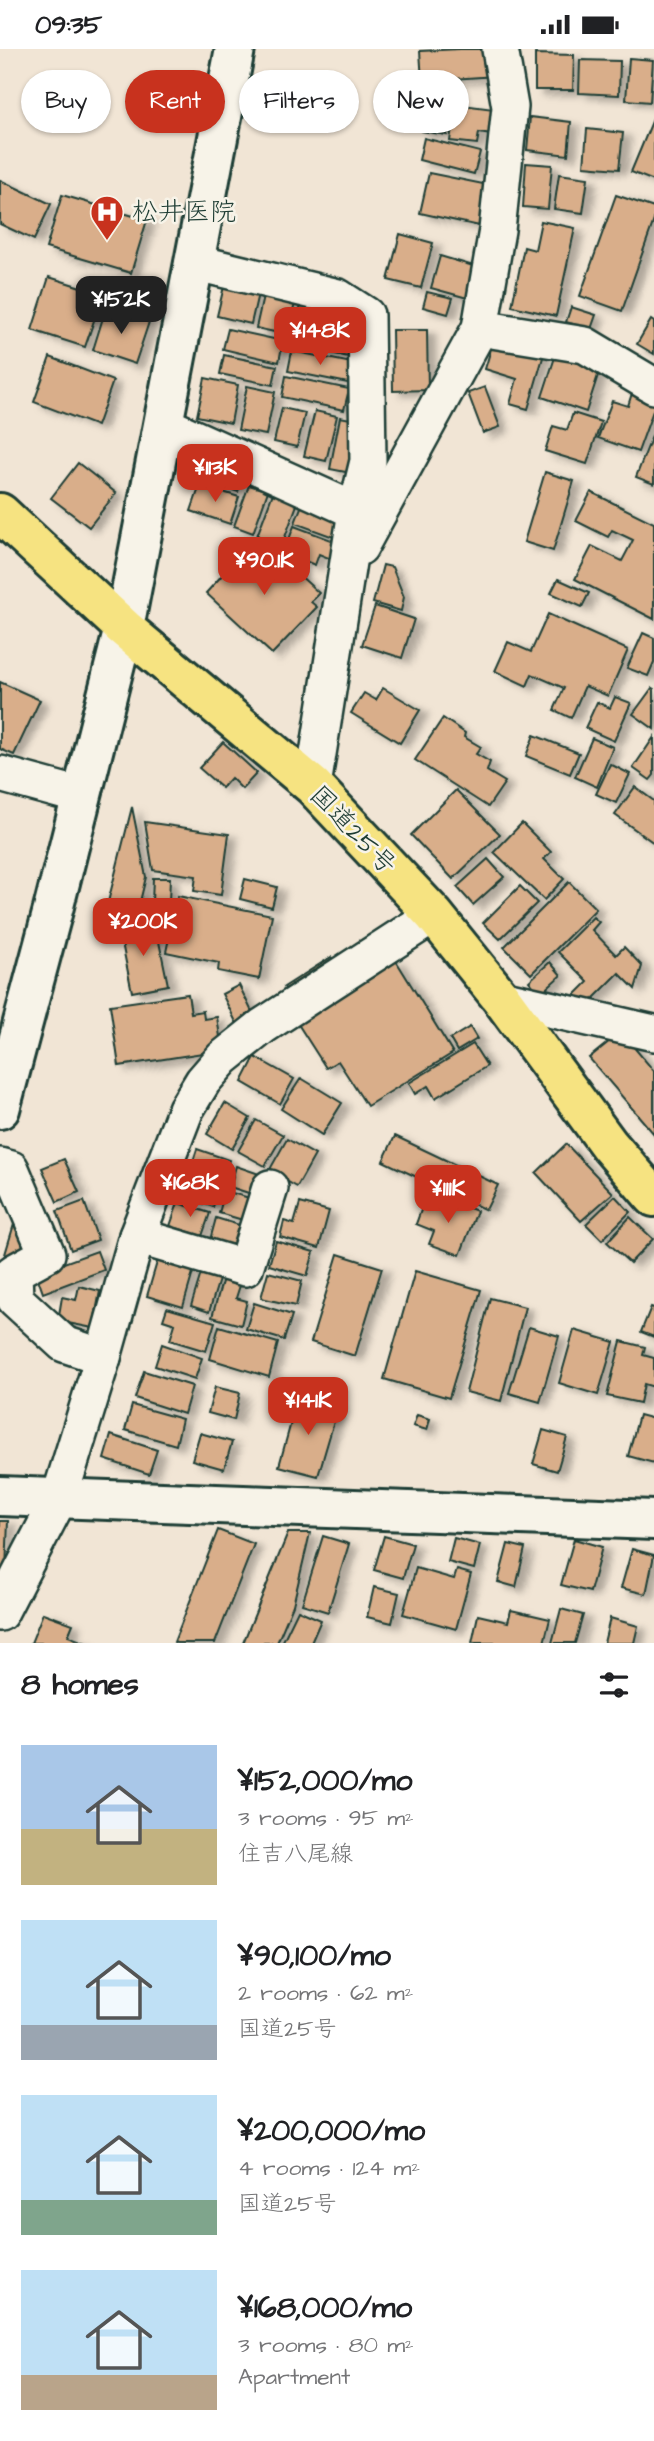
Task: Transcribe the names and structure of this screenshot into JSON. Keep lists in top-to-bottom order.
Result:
{
  "streets": {
    "highway": ["国道25号"]
  },
  "places": {
    "hospital": ["松井医院"]
  },
  "page": {
    "status": "09:35",
    "chip": [
      "Buy",
      "Rent",
      "Filters",
      "New"
    ],
    "price": [
      "¥152K",
      "¥148K",
      "¥113K",
      "¥90.1K",
      "¥200K",
      "¥168K",
      "¥111K",
      "¥141K"
    ],
    "heading": "8 homes",
    "list": [
      {
        "name": "¥152,000/mo",
        "note": "3 rooms · 95 m² · 住吉八尾線"
      },
      {
        "name": "¥90,100/mo",
        "note": "2 rooms · 62 m² · 国道25号"
      },
      {
        "name": "¥200,000/mo",
        "note": "4 rooms · 124 m² · 国道25号"
      },
      {
        "name": "¥168,000/mo",
        "note": "3 rooms · 80 m² · Apartment"
      }
    ]
  }
}
